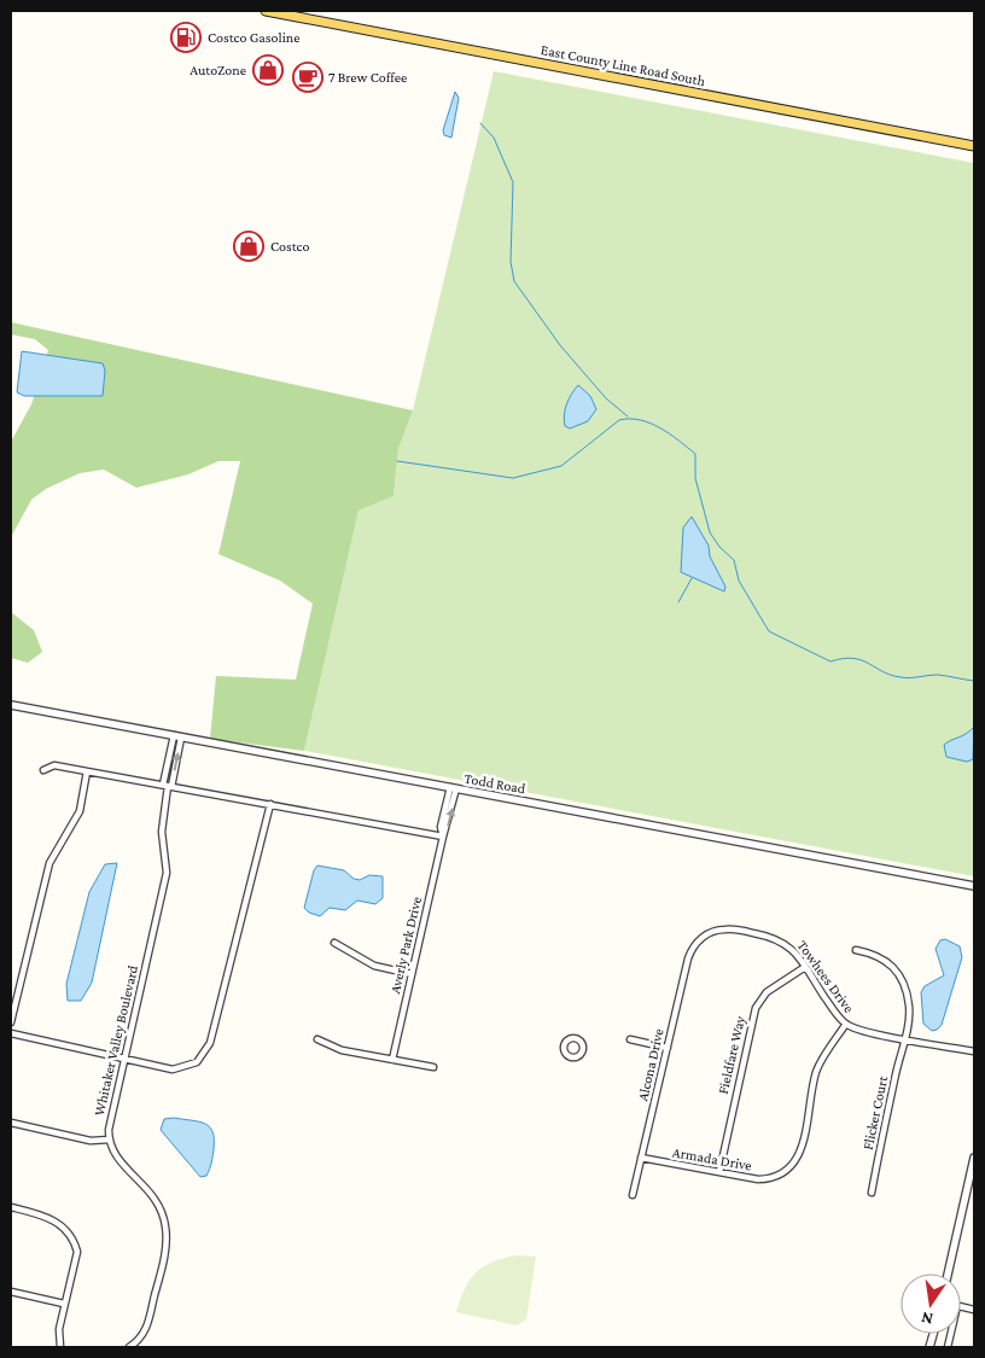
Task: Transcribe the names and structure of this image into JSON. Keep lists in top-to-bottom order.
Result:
{
  "streets": {
    "main road": ["East County Line Road South"],
    "street": [
      "Todd Road",
      "Averly Park Drive",
      "Towhees Drive",
      "Whitaker Valley Boulevard",
      "Fieldfare Way",
      "Alcona Drive",
      "Flicker Court",
      "Armada Drive"
    ]
  },
  "crossings": [
    ["Todd Road", "Averly Park Drive"],
    ["Todd Road", "Whitaker Valley Boulevard"],
    ["Towhees Drive", "Fieldfare Way"],
    ["Towhees Drive", "Alcona Drive"],
    ["Towhees Drive", "Flicker Court"],
    ["Towhees Drive", "Armada Drive"],
    ["Fieldfare Way", "Armada Drive"],
    ["Alcona Drive", "Armada Drive"]
  ],
  "places": {
    "fuel station": ["Costco Gasoline"],
    "shop": ["AutoZone", "Costco"],
    "cafe": ["7 Brew Coffee"]
  },
  "north": "bottom"
}
